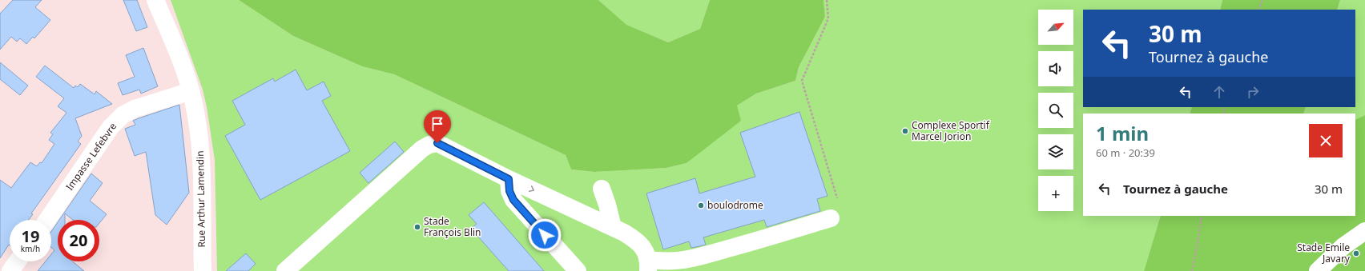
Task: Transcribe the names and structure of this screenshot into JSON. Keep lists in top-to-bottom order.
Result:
{
  "streets": {
    "street": ["Impasse Lefebvre", "Rue Arthur Lamendin"]
  },
  "crossings": [
    ["Impasse Lefebvre", "Rue Arthur Lamendin"]
  ],
  "places": [
    "Complexe Sportif Marcel Jorion",
    "boulodrome",
    "Stade François Blin",
    "Stade Emile Javary"
  ],
  "north": "top right",
  "page": {
    "map_buttons": "+",
    "turn": ["30 m", "Tournez à gauche"],
    "heading": ["1 min", "60 m · 20:39"],
    "list": [
      {
        "name": "Tournez à gauche",
        "value": "30 m"
      }
    ],
    "speed": "19 km/h",
    "limit": "20"
  }
}
